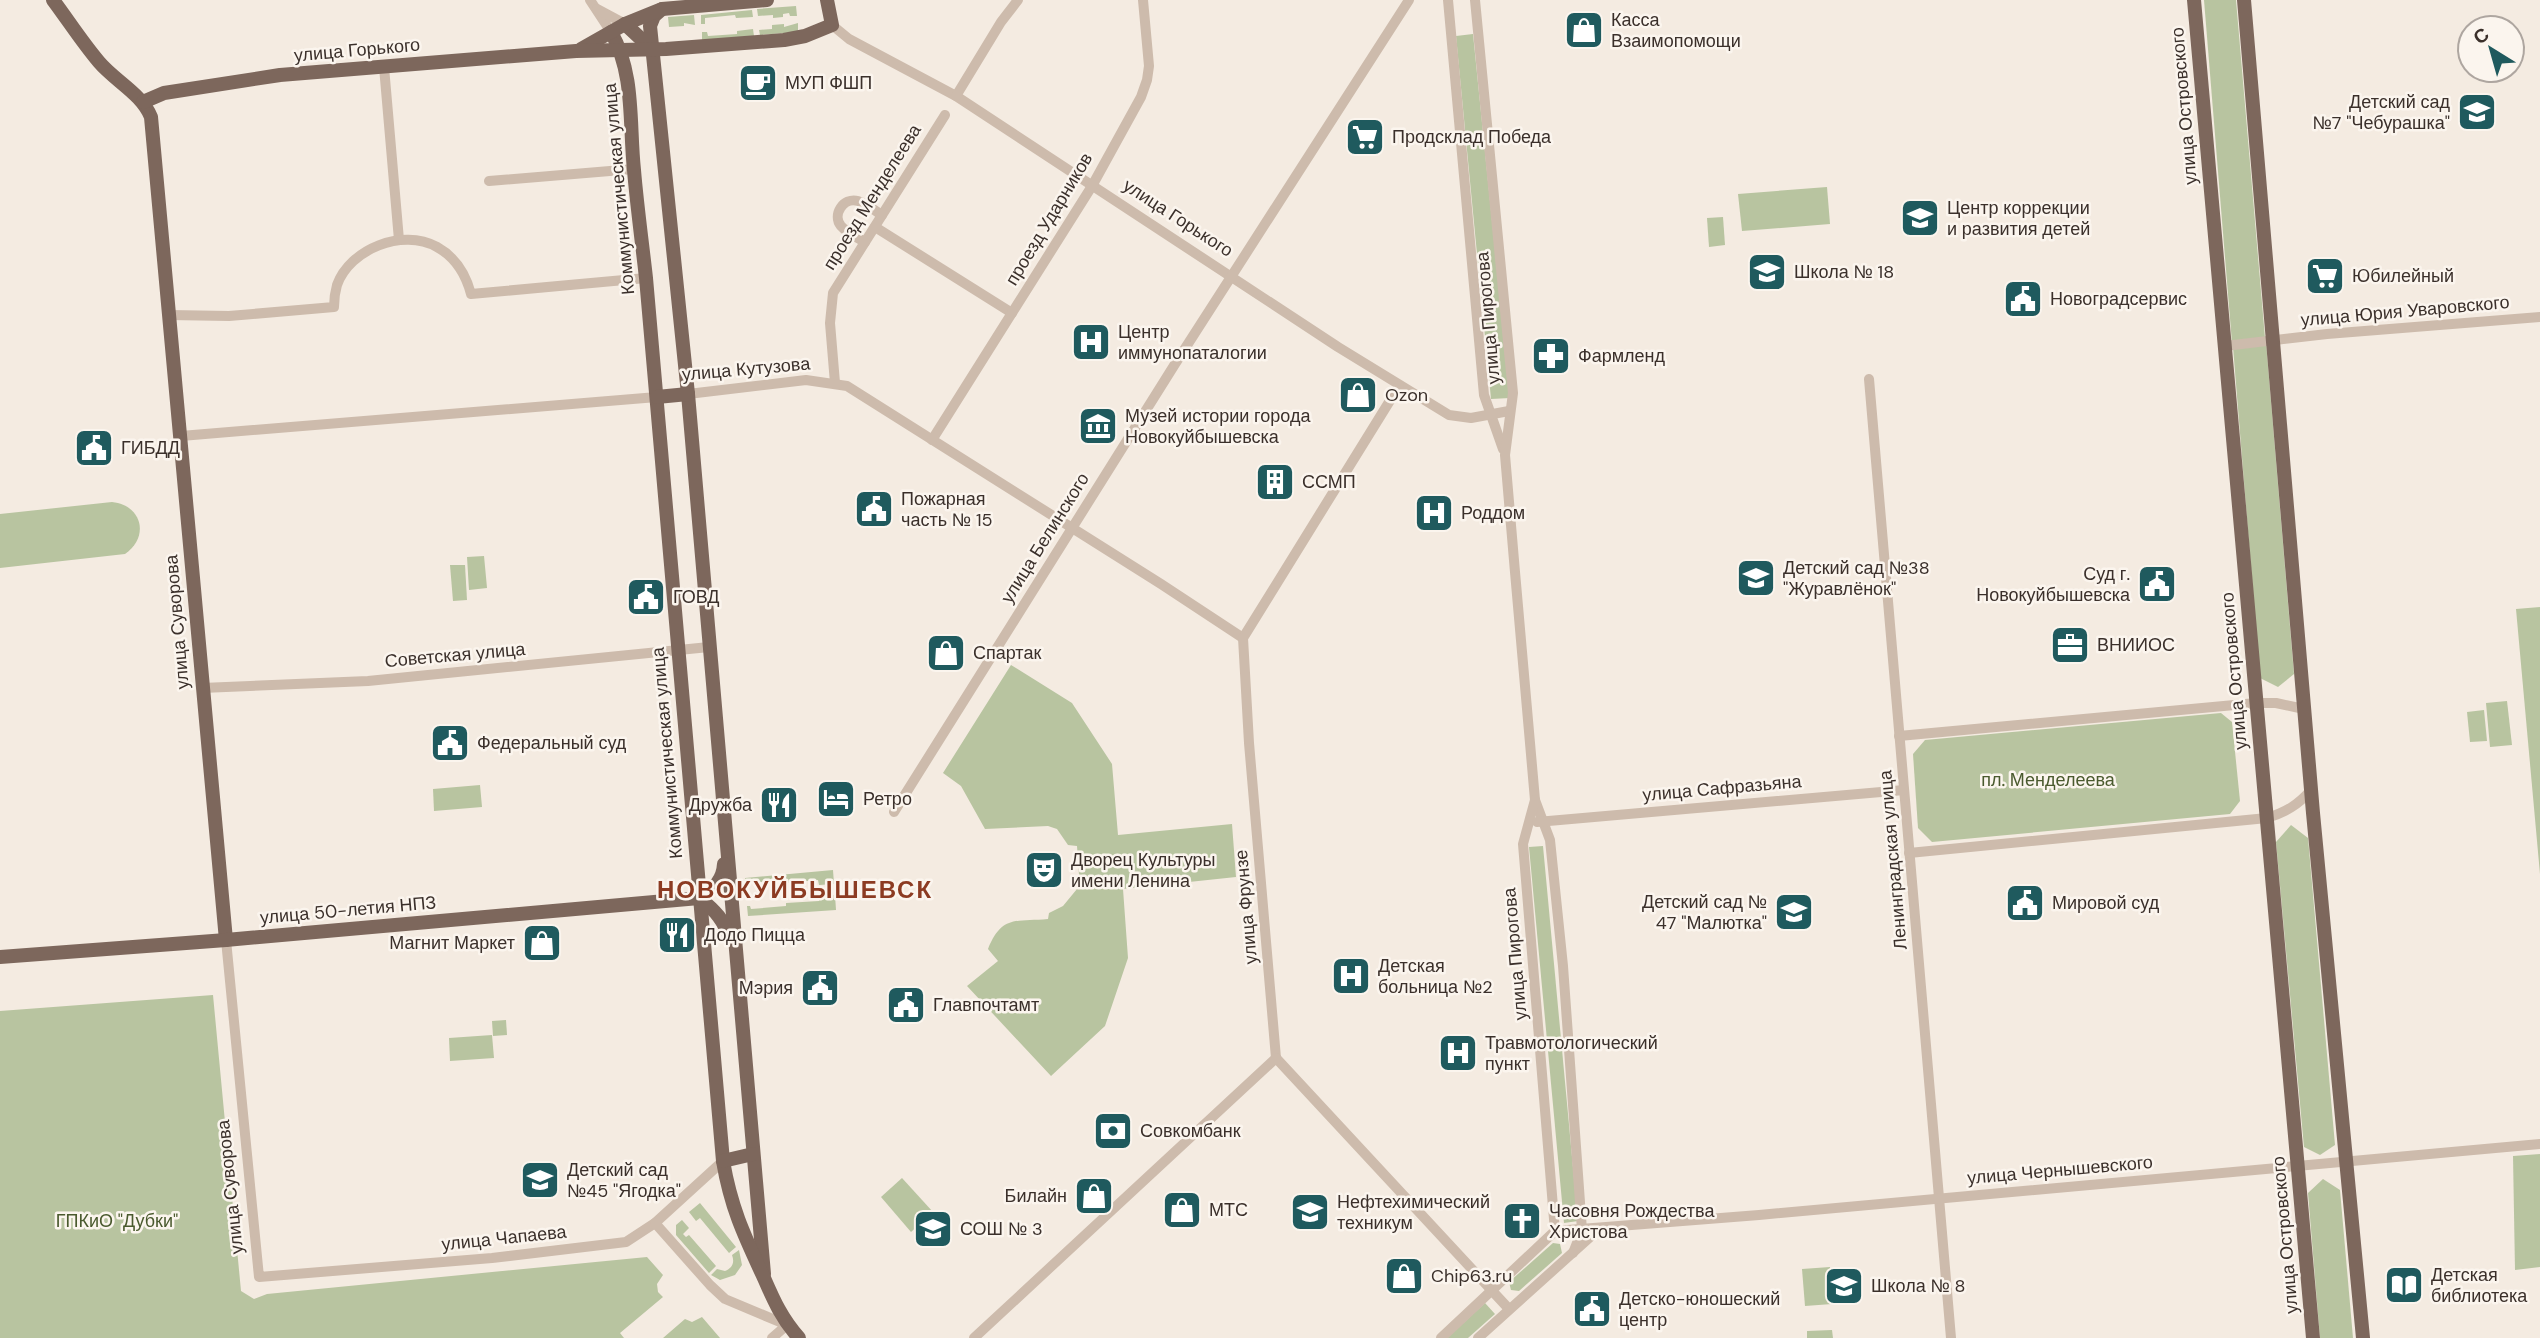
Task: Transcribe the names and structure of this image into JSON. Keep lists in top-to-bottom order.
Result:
{
  "streets": {
    "main road": [
      "улица Горького",
      "улица Островского",
      "Коммунистическая улица",
      "улица Кутузова",
      "улица Суворова",
      "улица 50-летия НПЗ"
    ],
    "street": [
      "проезд Менделеева",
      "проезд Ударников",
      "улица Юрия Уваровского",
      "улица Пирогова",
      "улица Белинского",
      "Советская улица",
      "улица Сафразьяна",
      "Ленинградская улица",
      "улица Фрунзе",
      "улица Чернышевского",
      "улица Чапаева"
    ]
  },
  "crossings": [
    ["улица Горького", "Коммунистическая улица"],
    ["улица Горького", "проезд Ударников"],
    ["улица Горького", "улица Пирогова"],
    ["улица Горького", "улица Белинского"],
    ["улица Горького", "улица Суворова"],
    ["улица Островского", "улица Юрия Уваровского"],
    ["улица Островского", "улица Чернышевского"],
    ["Коммунистическая улица", "улица Кутузова"],
    ["Коммунистическая улица", "Советская улица"],
    ["Коммунистическая улица", "улица 50-летия НПЗ"],
    ["Коммунистическая улица", "улица Чапаева"],
    ["проезд Менделеева", "улица Кутузова"],
    ["проезд Ударников", "улица Кутузова"],
    ["улица Пирогова", "улица Сафразьяна"],
    ["улица Пирогова", "улица Чернышевского"],
    ["улица Кутузова", "улица Белинского"],
    ["улица Кутузова", "улица Суворова"],
    ["улица Кутузова", "улица Фрунзе"],
    ["улица Суворова", "Советская улица"],
    ["улица Суворова", "улица 50-летия НПЗ"],
    ["улица Суворова", "улица Чапаева"],
    ["улица Сафразьяна", "Ленинградская улица"],
    ["Ленинградская улица", "улица Чернышевского"]
  ],
  "districts": ["НОВОКУЙБЫШЕВСК"],
  "parks": ["пл. Менделеева", "ГПКиО \"Дубки\""],
  "places": {
    "shop": [
      "Касса Взаимопомощи",
      "Ozon",
      "Спартак",
      "Магнит Маркет",
      "Билайн",
      "МТС",
      "Chip63.ru"
    ],
    "cafe": ["МУП ФШП"],
    "school or university": [
      "Детский сад №7 \"Чебурашка\"",
      "Центр коррекции и развития детей",
      "Школа № 18",
      "Детский сад №38 \"Журавлёнок\"",
      "Детский сад № 47 \"Малютка\"",
      "Детский сад №45 \"Ягодка\"",
      "Нефтехимический техникум",
      "СОШ № 3",
      "Школа № 8"
    ],
    "supermarket": ["Продсклад Победа", "Юбилейный"],
    "public building": [
      "Новоградсервис",
      "ГИБДД",
      "Пожарная часть № 15",
      "Суд г. Новокуйбышевска",
      "ГОВД",
      "Федеральный суд",
      "Мировой суд",
      "Мэрия",
      "Главпочтамт",
      "Детско-юношеский центр"
    ],
    "hospital": [
      "Центр иммунопаталогии",
      "Роддом",
      "Детская больница №2",
      "Травмотологический пункт"
    ],
    "pharmacy": ["Фармленд"],
    "museum": ["Музей истории города Новокуйбышевска"],
    "building": ["ССМП"],
    "office": ["ВНИИОС"],
    "hotel": ["Ретро"],
    "restaurant": ["Дружба", "Додо Пицца"],
    "theatre": ["Дворец Культуры имени Ленина"],
    "bank": ["Совкомбанк"],
    "church": ["Часовня Рождества Христова"],
    "library": ["Детская библиотека"]
  },
  "north": "top left"
}
